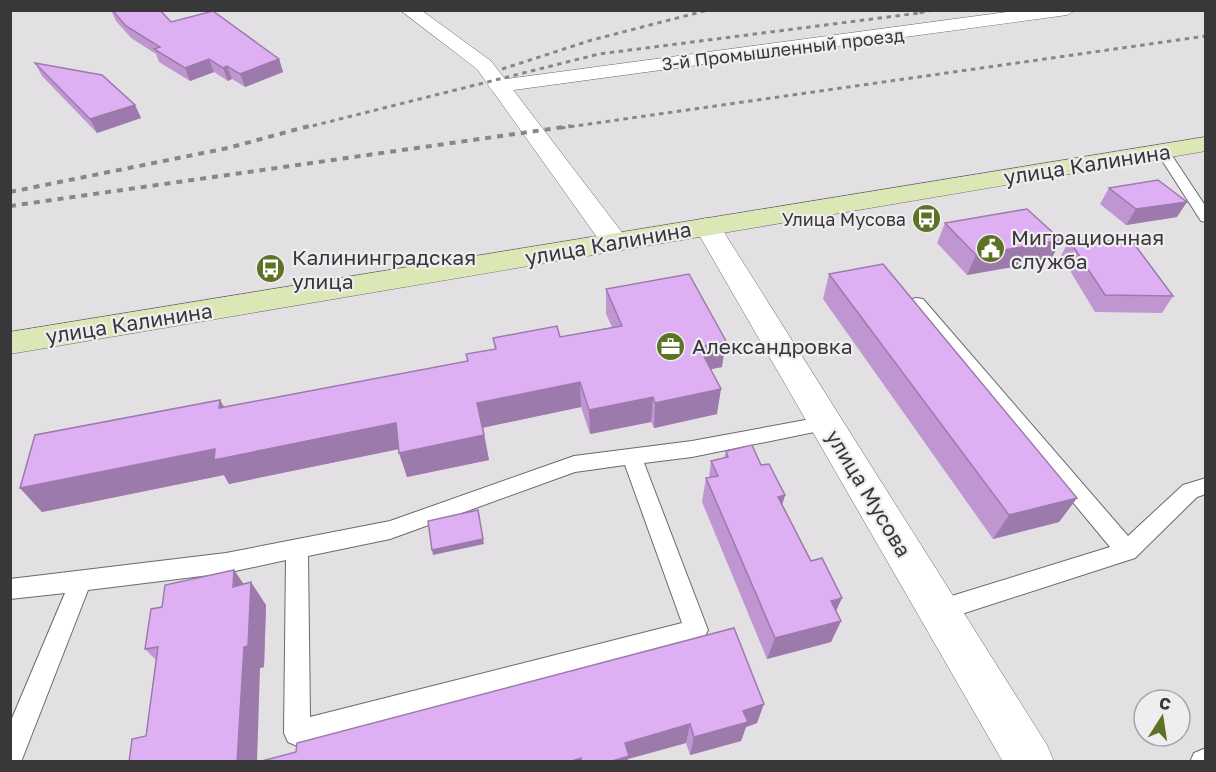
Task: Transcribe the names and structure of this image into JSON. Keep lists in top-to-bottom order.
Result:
{
  "streets": {
    "main road": ["улица Калинина"],
    "street": ["3-й Промышленный проезд", "улица Мусова"]
  },
  "crossings": [
    ["улица Калинина", "улица Мусова"]
  ],
  "places": {
    "bus stop": ["Улица Мусова", "Калининградская улица"],
    "public building": ["Миграционная служба"],
    "office": ["Александровка"]
  },
  "north": "top"
}
